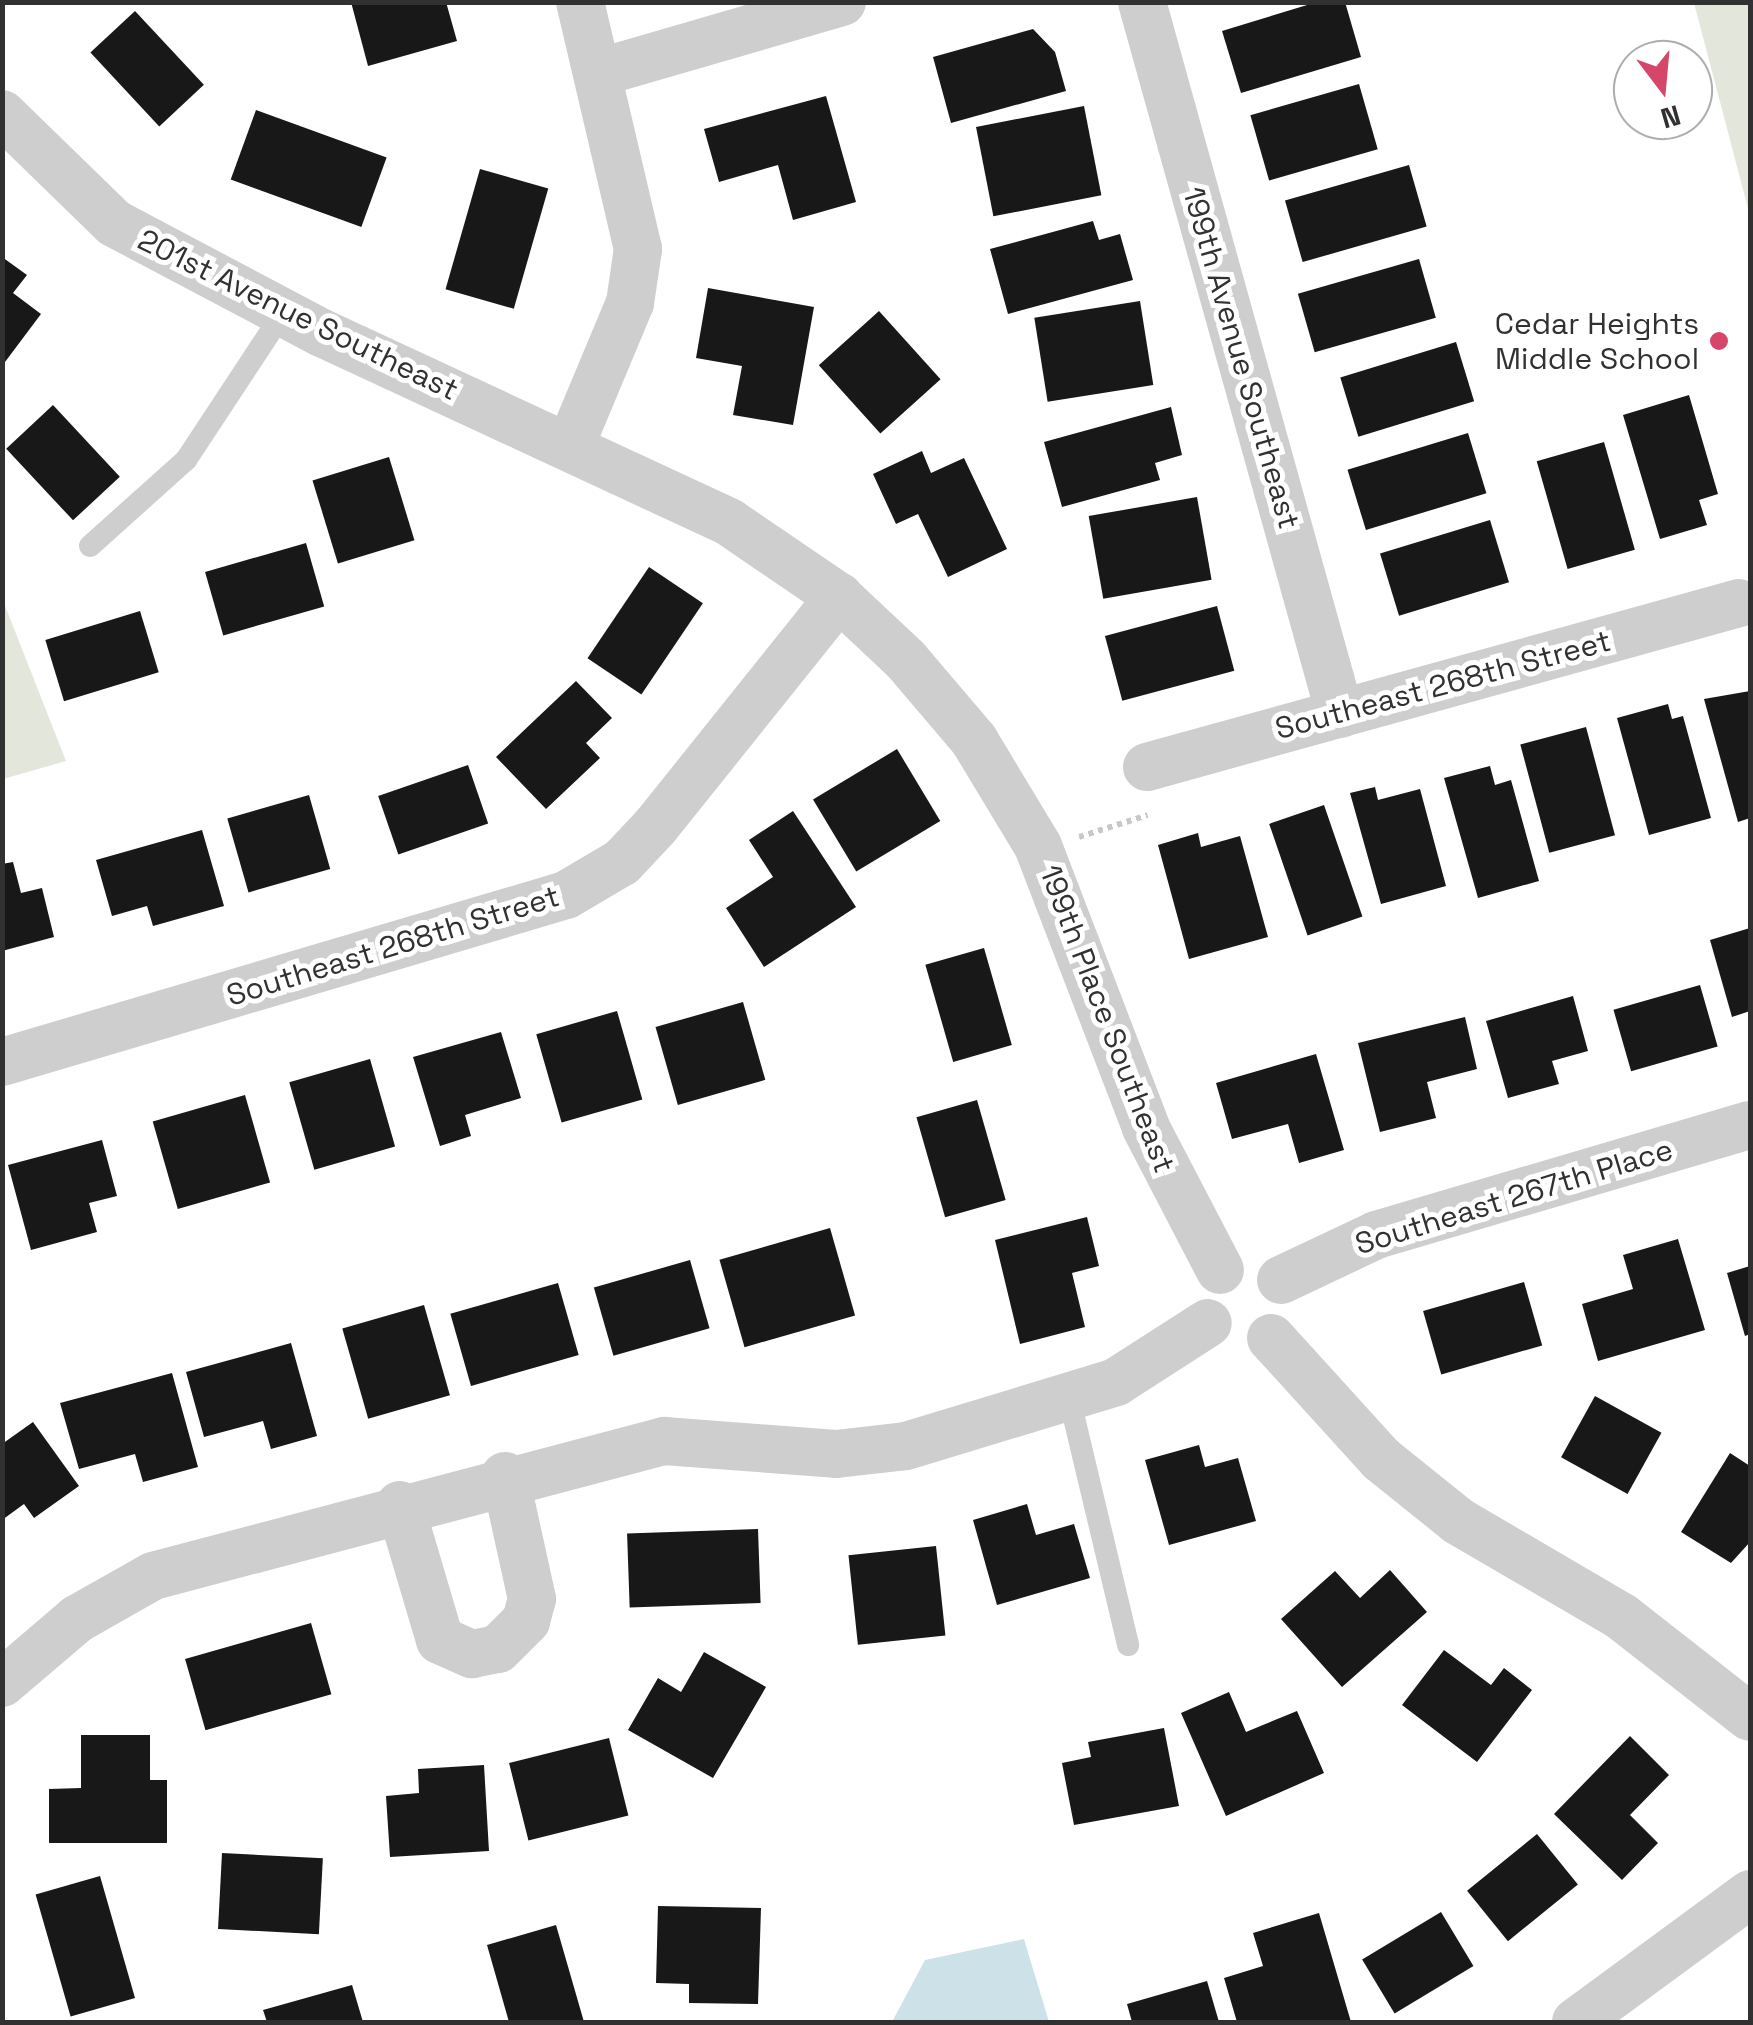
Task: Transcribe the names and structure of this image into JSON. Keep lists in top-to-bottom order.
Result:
{
  "streets": {
    "street": [
      "201st Avenue Southeast",
      "199th Avenue Southeast",
      "Southeast 268th Street",
      "199th Place Southeast",
      "Southeast 267th Place"
    ]
  },
  "crossings": [
    ["201st Avenue Southeast", "199th Place Southeast"],
    ["199th Avenue Southeast", "Southeast 268th Street"],
    ["Southeast 268th Street", "199th Place Southeast"],
    ["199th Place Southeast", "Southeast 267th Place"]
  ],
  "places": ["Cedar Heights Middle School"],
  "north": "bottom"
}
